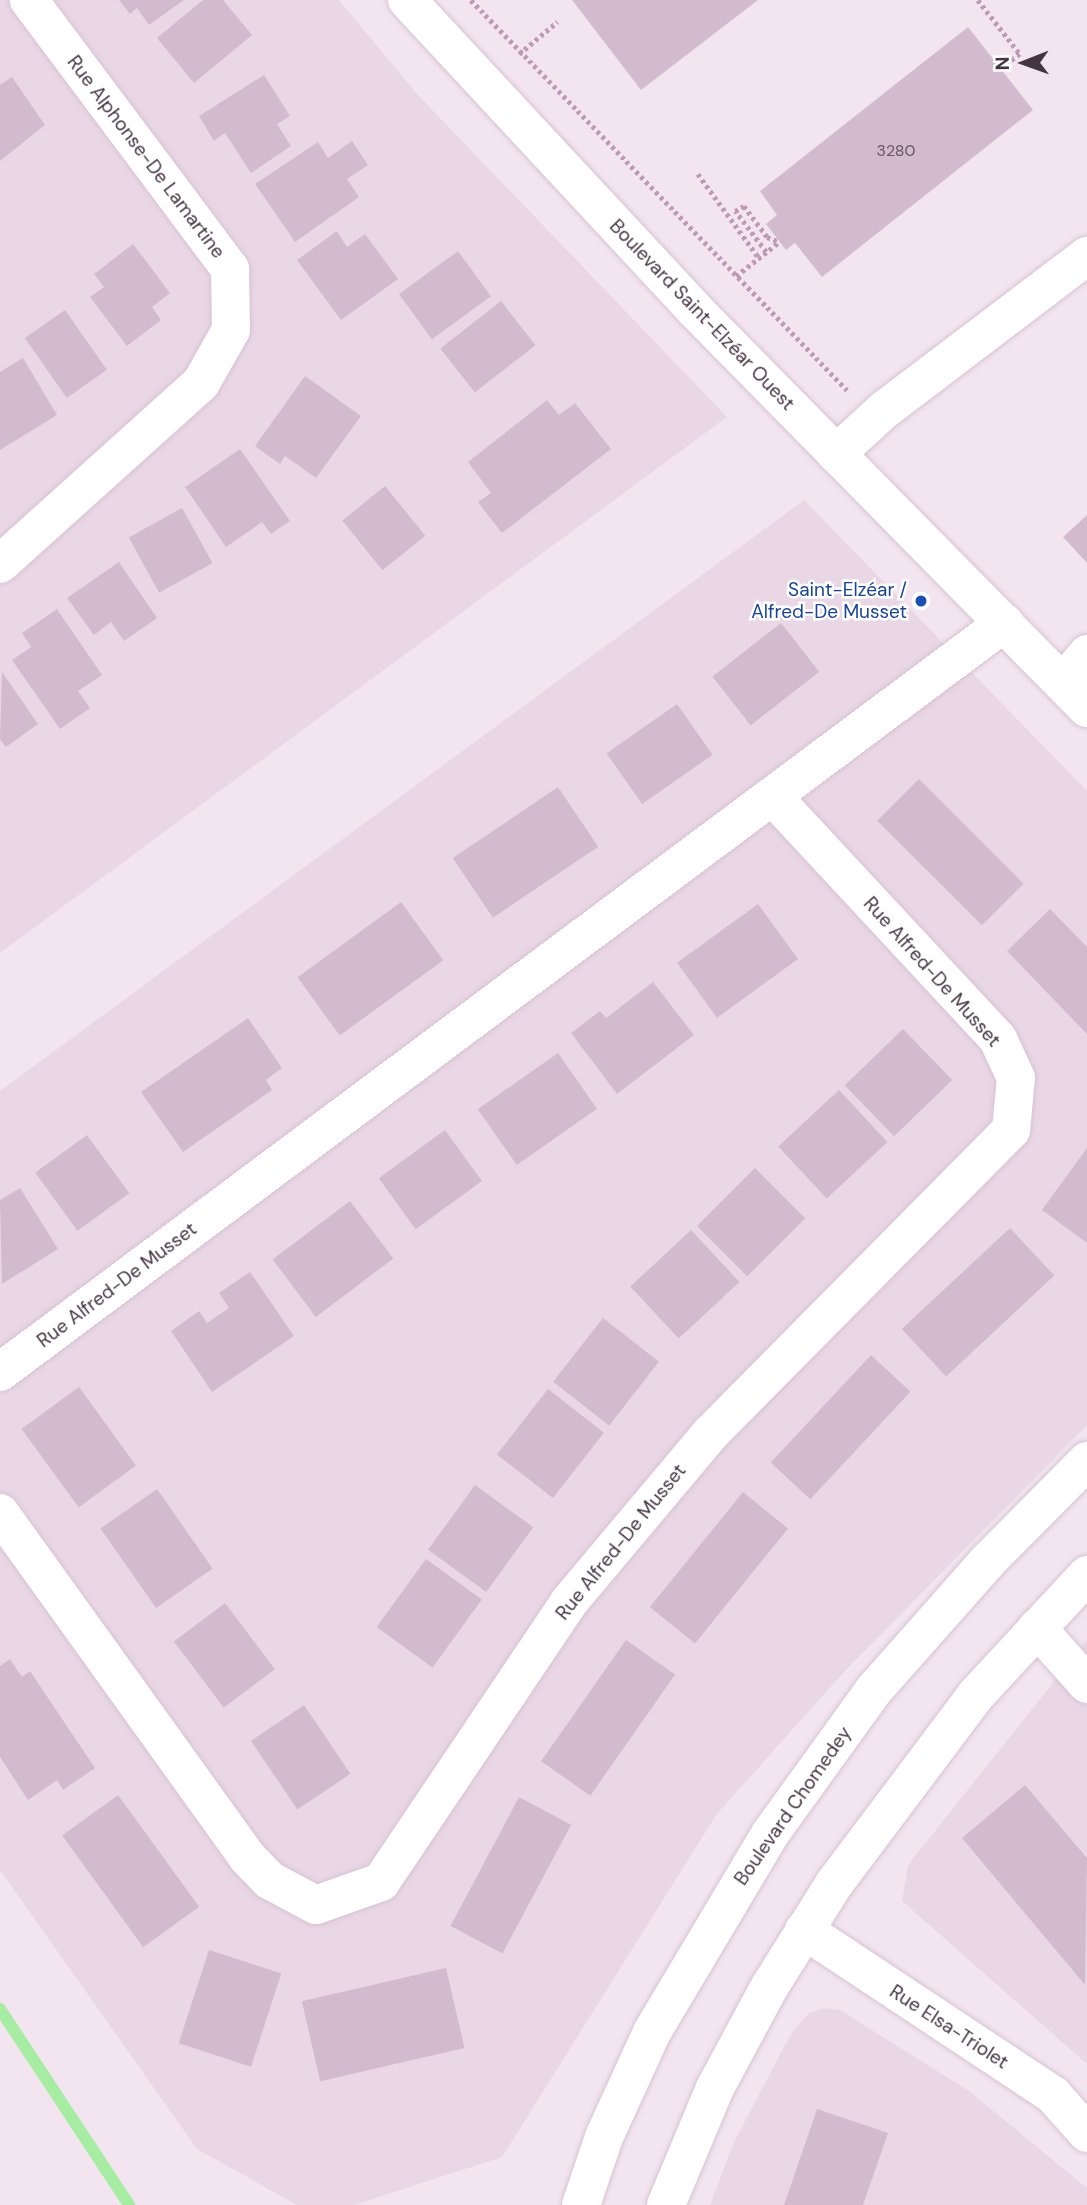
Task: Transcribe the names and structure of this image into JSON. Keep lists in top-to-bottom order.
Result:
{
  "streets": {
    "street": [
      "Rue Alphonse-De Lamartine",
      "Boulevard Saint-Elzéar Ouest",
      "Rue Alfred-De Musset",
      "Boulevard Chomedey",
      "Rue Elsa-Triolet"
    ]
  },
  "crossings": [
    ["Boulevard Saint-Elzéar Ouest", "Rue Alfred-De Musset"]
  ],
  "places": ["Saint-Elzéar / Alfred-De Musset"],
  "house_numbers": ["3280"],
  "north": "left"
}
